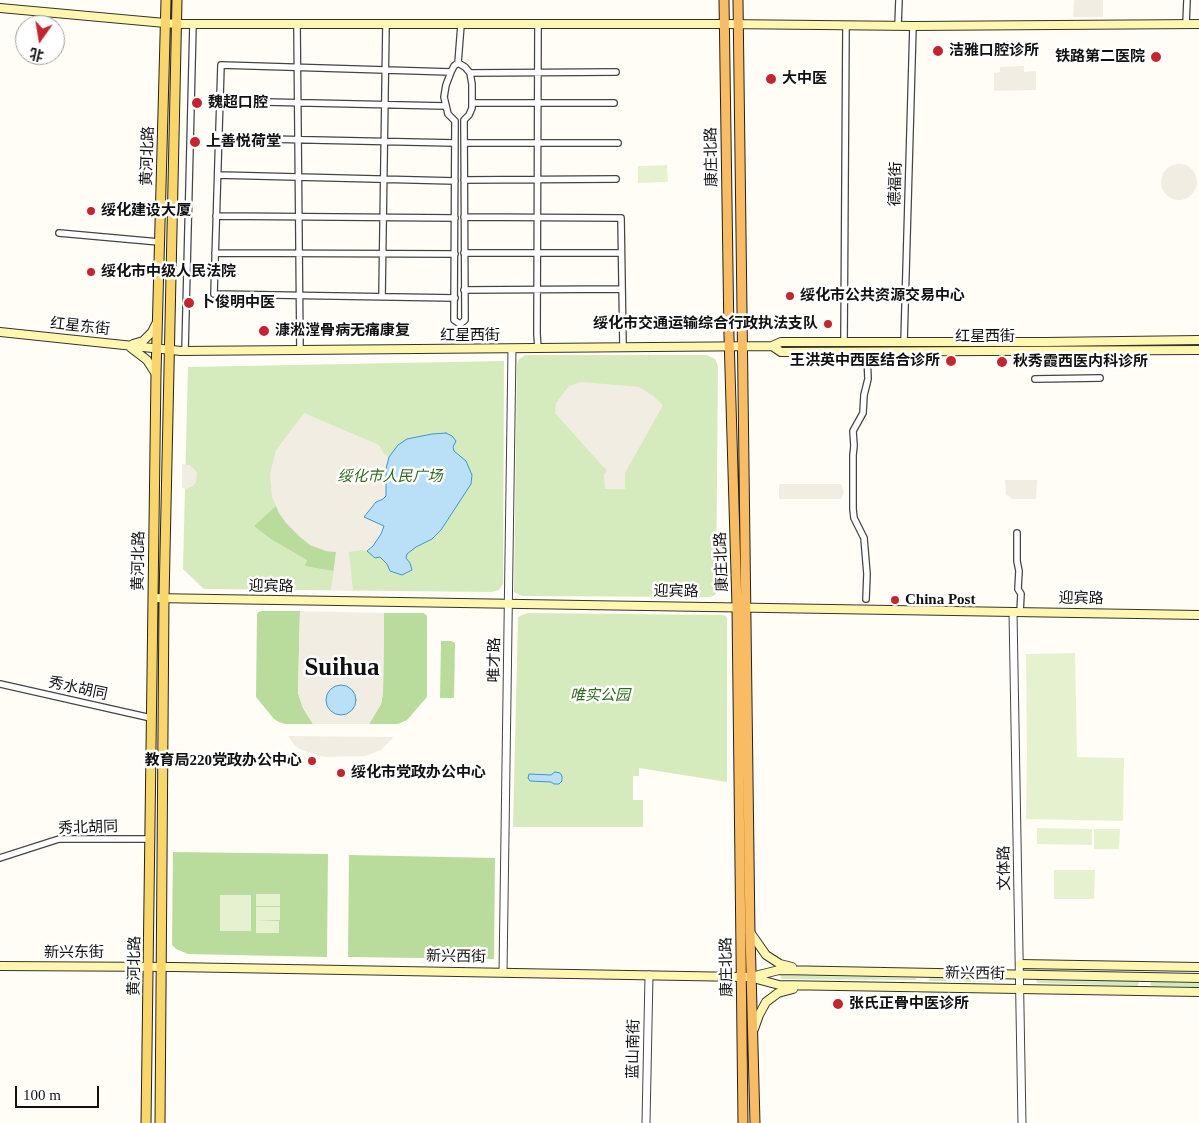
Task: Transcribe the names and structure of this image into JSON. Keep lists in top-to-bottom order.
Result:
{
  "streets": {
    "highway": ["康庄北路"],
    "main road": [
      "黄河北路",
      "红星东街",
      "红星西街",
      "迎宾路",
      "新兴东街",
      "新兴西街"
    ],
    "street": [
      "德福街",
      "唯才路",
      "秀水胡同",
      "秀北胡同",
      "文体路",
      "蓝山南街"
    ]
  },
  "crossings": [
    ["黄河北路", "红星东街"],
    ["黄河北路", "红星西街"],
    ["黄河北路", "迎宾路"],
    ["黄河北路", "秀水胡同"],
    ["黄河北路", "秀北胡同"],
    ["黄河北路", "新兴东街"],
    ["黄河北路", "新兴西街"],
    ["康庄北路", "红星西街"],
    ["康庄北路", "迎宾路"],
    ["康庄北路", "新兴西街"],
    ["德福街", "红星西街"],
    ["红星东街", "红星西街"],
    ["红星西街", "唯才路"],
    ["迎宾路", "唯才路"],
    ["迎宾路", "文体路"],
    ["唯才路", "新兴西街"],
    ["文体路", "新兴西街"],
    ["新兴东街", "新兴西街"],
    ["新兴西街", "蓝山南街"]
  ],
  "districts": ["Suihua"],
  "parks": ["绥化市人民广场", "唯实公园"],
  "places": [
    "洁雅口腔诊所",
    "铁路第二医院",
    "大中医",
    "魏超口腔",
    "上善悦荷堂",
    "绥化建设大厦",
    "绥化市中级人民法院",
    "绥化市公共资源交易中心",
    "卜俊明中医",
    "绥化市交通运输综合行政执法支队",
    "漮淞漟骨病无痛康复",
    "王洪英中西医结合诊所",
    "秋秀霞西医内科诊所",
    "China Post",
    "教育局220党政办公中心",
    "绥化市党政办公中心",
    "张氏正骨中医诊所"
  ],
  "scale_bar": "100 m",
  "north": "bottom"
}
